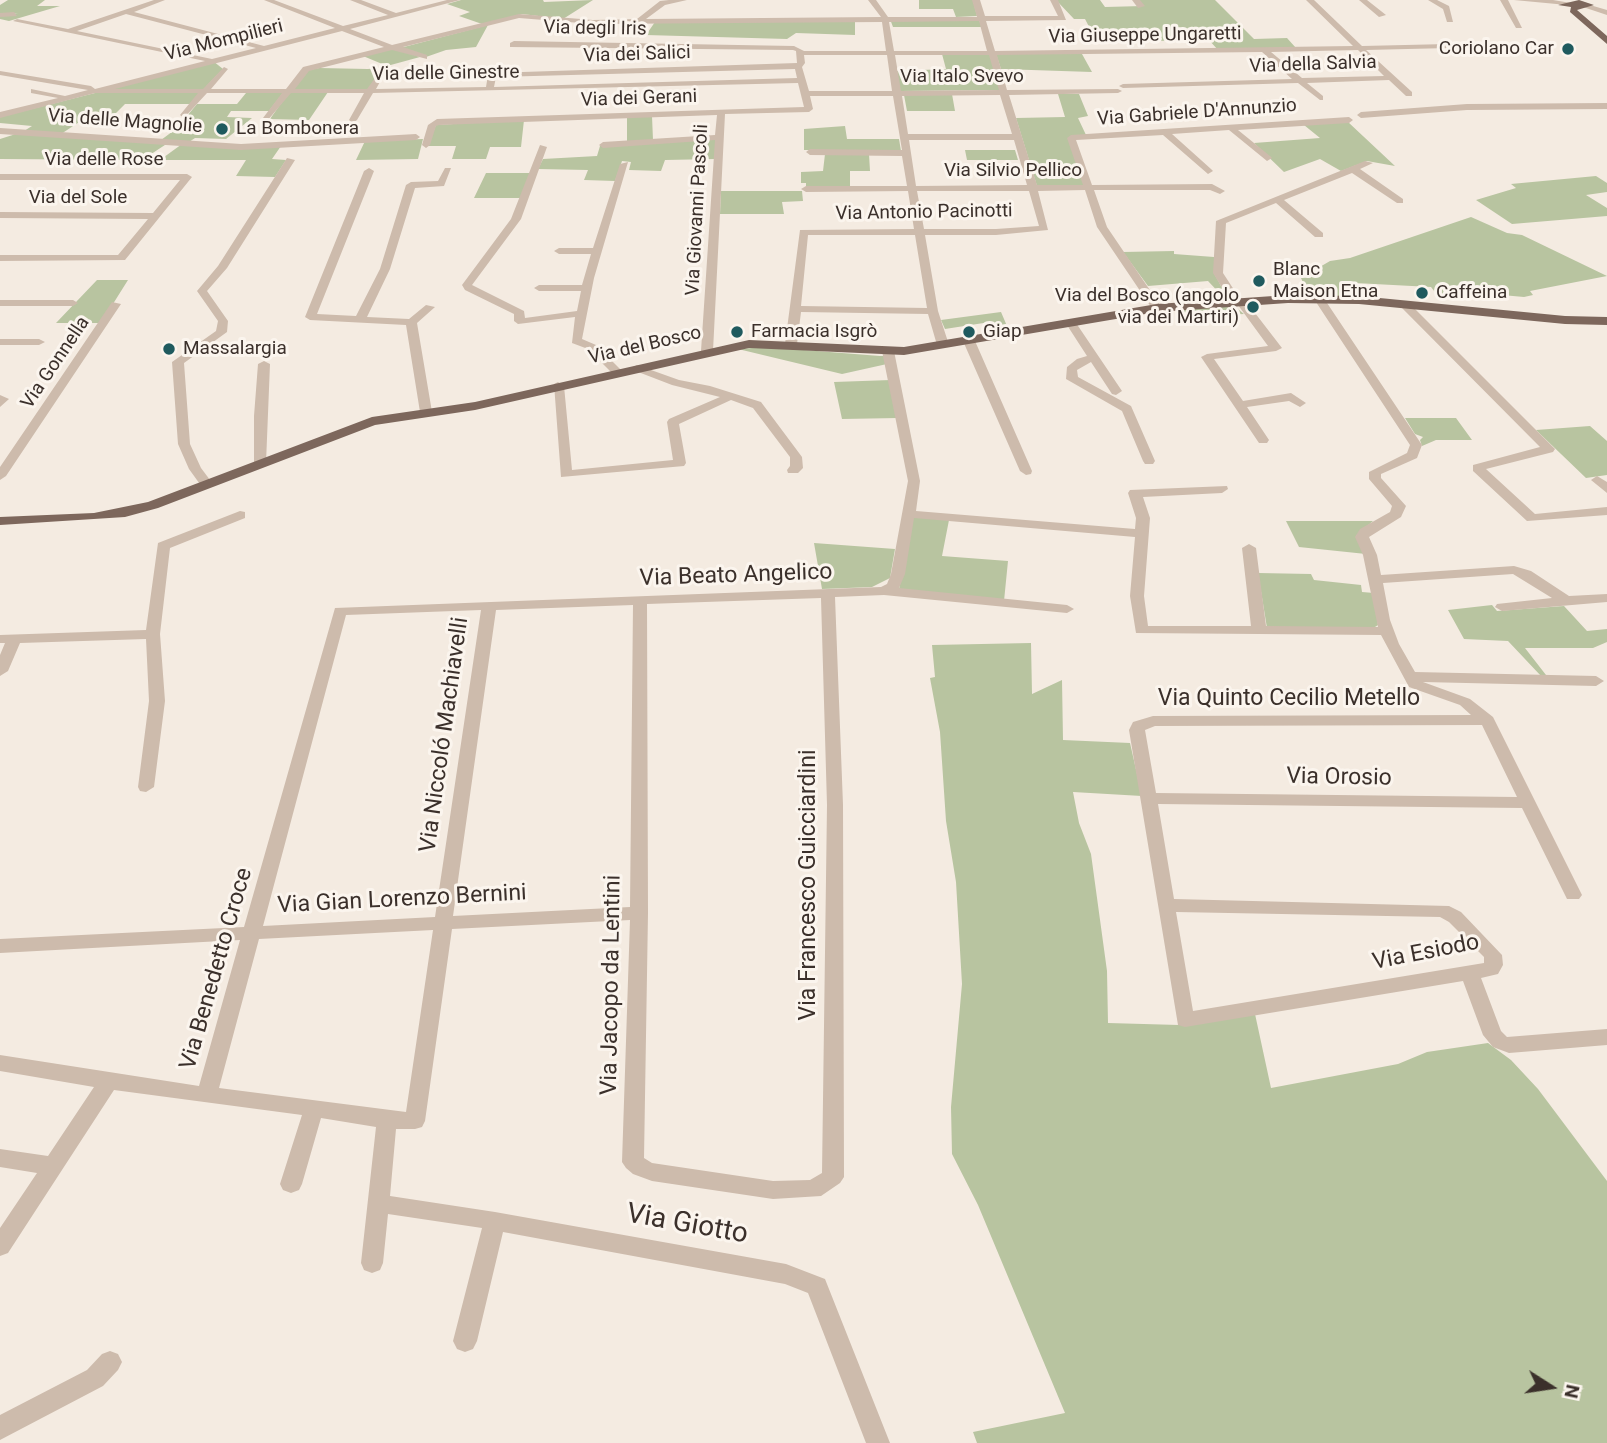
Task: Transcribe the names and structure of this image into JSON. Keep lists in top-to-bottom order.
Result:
{
  "streets": {
    "main road": ["Via del Bosco"],
    "street": [
      "Via degli Iris",
      "Via Giuseppe Ungaretti",
      "Via Mompilieri",
      "Via dei Salici",
      "Via della Salvia",
      "Via delle Ginestre",
      "Via Italo Svevo",
      "Via dei Gerani",
      "Via Gabriele D'Annunzio",
      "Via delle Magnolie",
      "Via delle Rose",
      "Via Silvio Pellico",
      "Via del Sole",
      "Via Giovanni Pascoli",
      "Via Antonio Pacinotti",
      "Via Gonnella",
      "Via Beato Angelico",
      "Via Quinto Cecilio Metello",
      "Via Niccoló Machiavelli",
      "Via Orosio",
      "Via Francesco Guicciardini",
      "Via Gian Lorenzo Bernini",
      "Via Esiodo",
      "Via Benedetto Croce",
      "Via Jacopo da Lentini",
      "Via Giotto"
    ]
  },
  "crossings": [
    ["Via degli Iris", "Via Giuseppe Ungaretti"],
    ["Via Giuseppe Ungaretti", "Via della Salvia"],
    ["Via Mompilieri", "Via delle Ginestre"],
    ["Via dei Salici", "Via delle Ginestre"],
    ["Via della Salvia", "Via Italo Svevo"],
    ["Via delle Ginestre", "Via dei Gerani"],
    ["Via Italo Svevo", "Via dei Gerani"],
    ["Via dei Gerani", "Via Giovanni Pascoli"],
    ["Via Gabriele D'Annunzio", "Via Silvio Pellico"],
    ["Via Gabriele D'Annunzio", "Via del Bosco"],
    ["Via delle Rose", "Via del Sole"],
    ["Via Silvio Pellico", "Via Antonio Pacinotti"],
    ["Via Giovanni Pascoli", "Via del Bosco"],
    ["Via Beato Angelico", "Via Niccoló Machiavelli"],
    ["Via Beato Angelico", "Via Francesco Guicciardini"],
    ["Via Beato Angelico", "Via Benedetto Croce"],
    ["Via Beato Angelico", "Via Jacopo da Lentini"],
    ["Via Quinto Cecilio Metello", "Via Orosio"],
    ["Via Quinto Cecilio Metello", "Via Esiodo"],
    ["Via Niccoló Machiavelli", "Via Gian Lorenzo Bernini"],
    ["Via Francesco Guicciardini", "Via Jacopo da Lentini"],
    ["Via Gian Lorenzo Bernini", "Via Benedetto Croce"],
    ["Via Gian Lorenzo Bernini", "Via Jacopo da Lentini"]
  ],
  "places": [
    "Coriolano Car",
    "La Bombonera",
    "Blanc Maison Etna",
    "Caffeina",
    "Via del Bosco (angolo via dei Martiri)",
    "Farmacia Isgrò",
    "Giap",
    "Massalargia"
  ],
  "north": "right"
}
